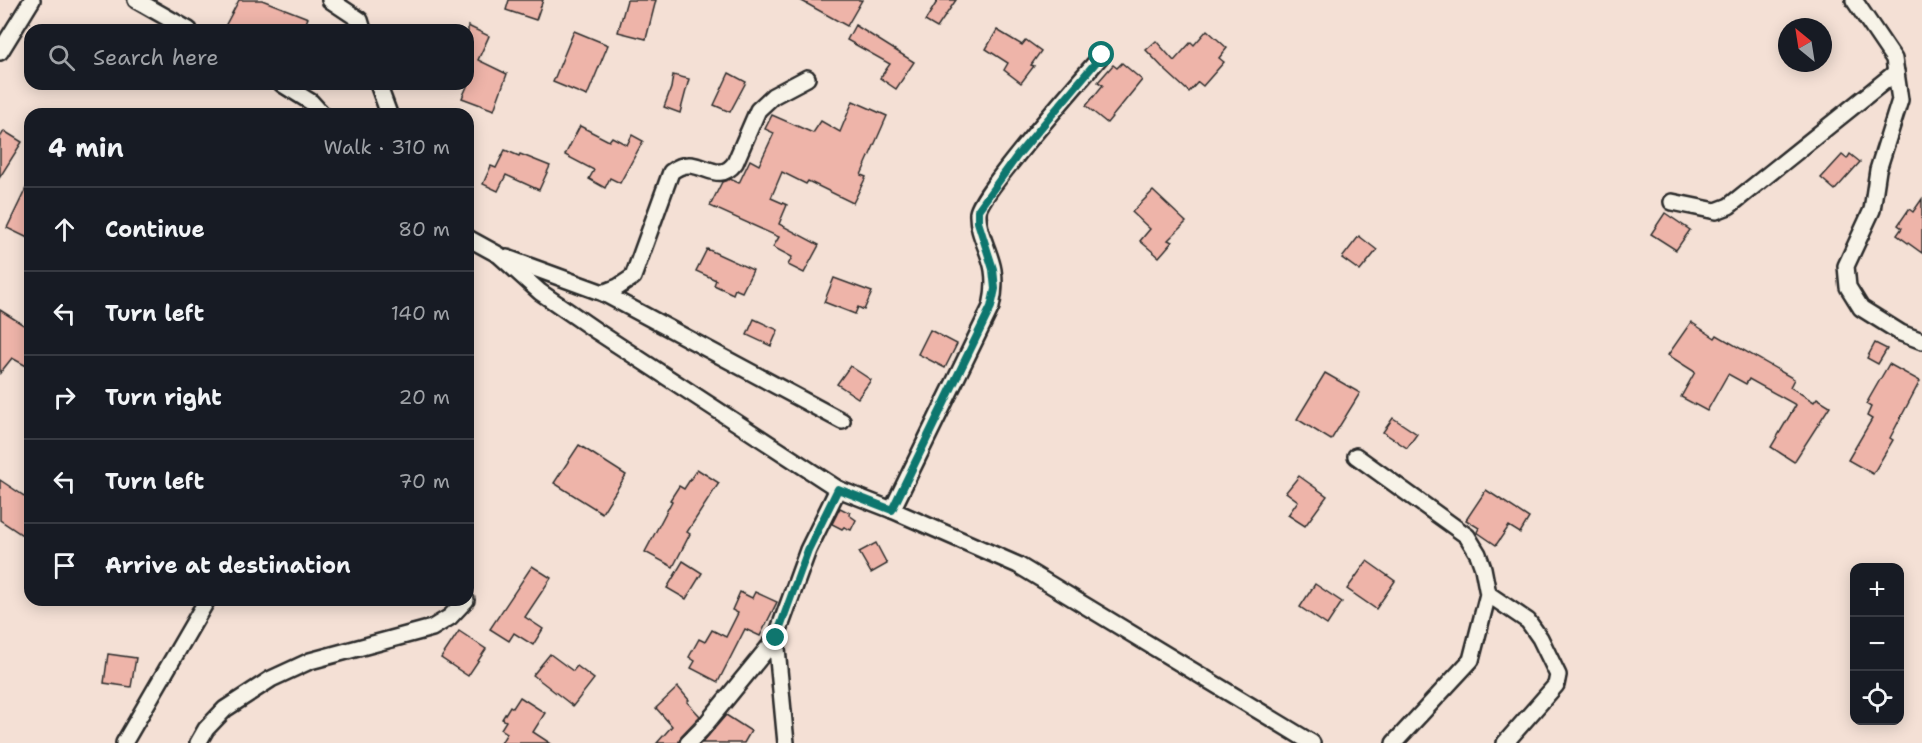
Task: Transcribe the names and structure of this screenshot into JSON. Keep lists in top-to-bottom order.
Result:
{
  "north": "top left",
  "page": {
    "search": "Search here",
    "heading": ["4 min", "Walk · 310 m"],
    "list": [
      ["Continue", "80 m"],
      ["Turn left", "140 m"],
      ["Turn right", "20 m"],
      ["Turn left", "70 m"],
      "Arrive at destination"
    ],
    "map_buttons": ["+", "−"]
  }
}
